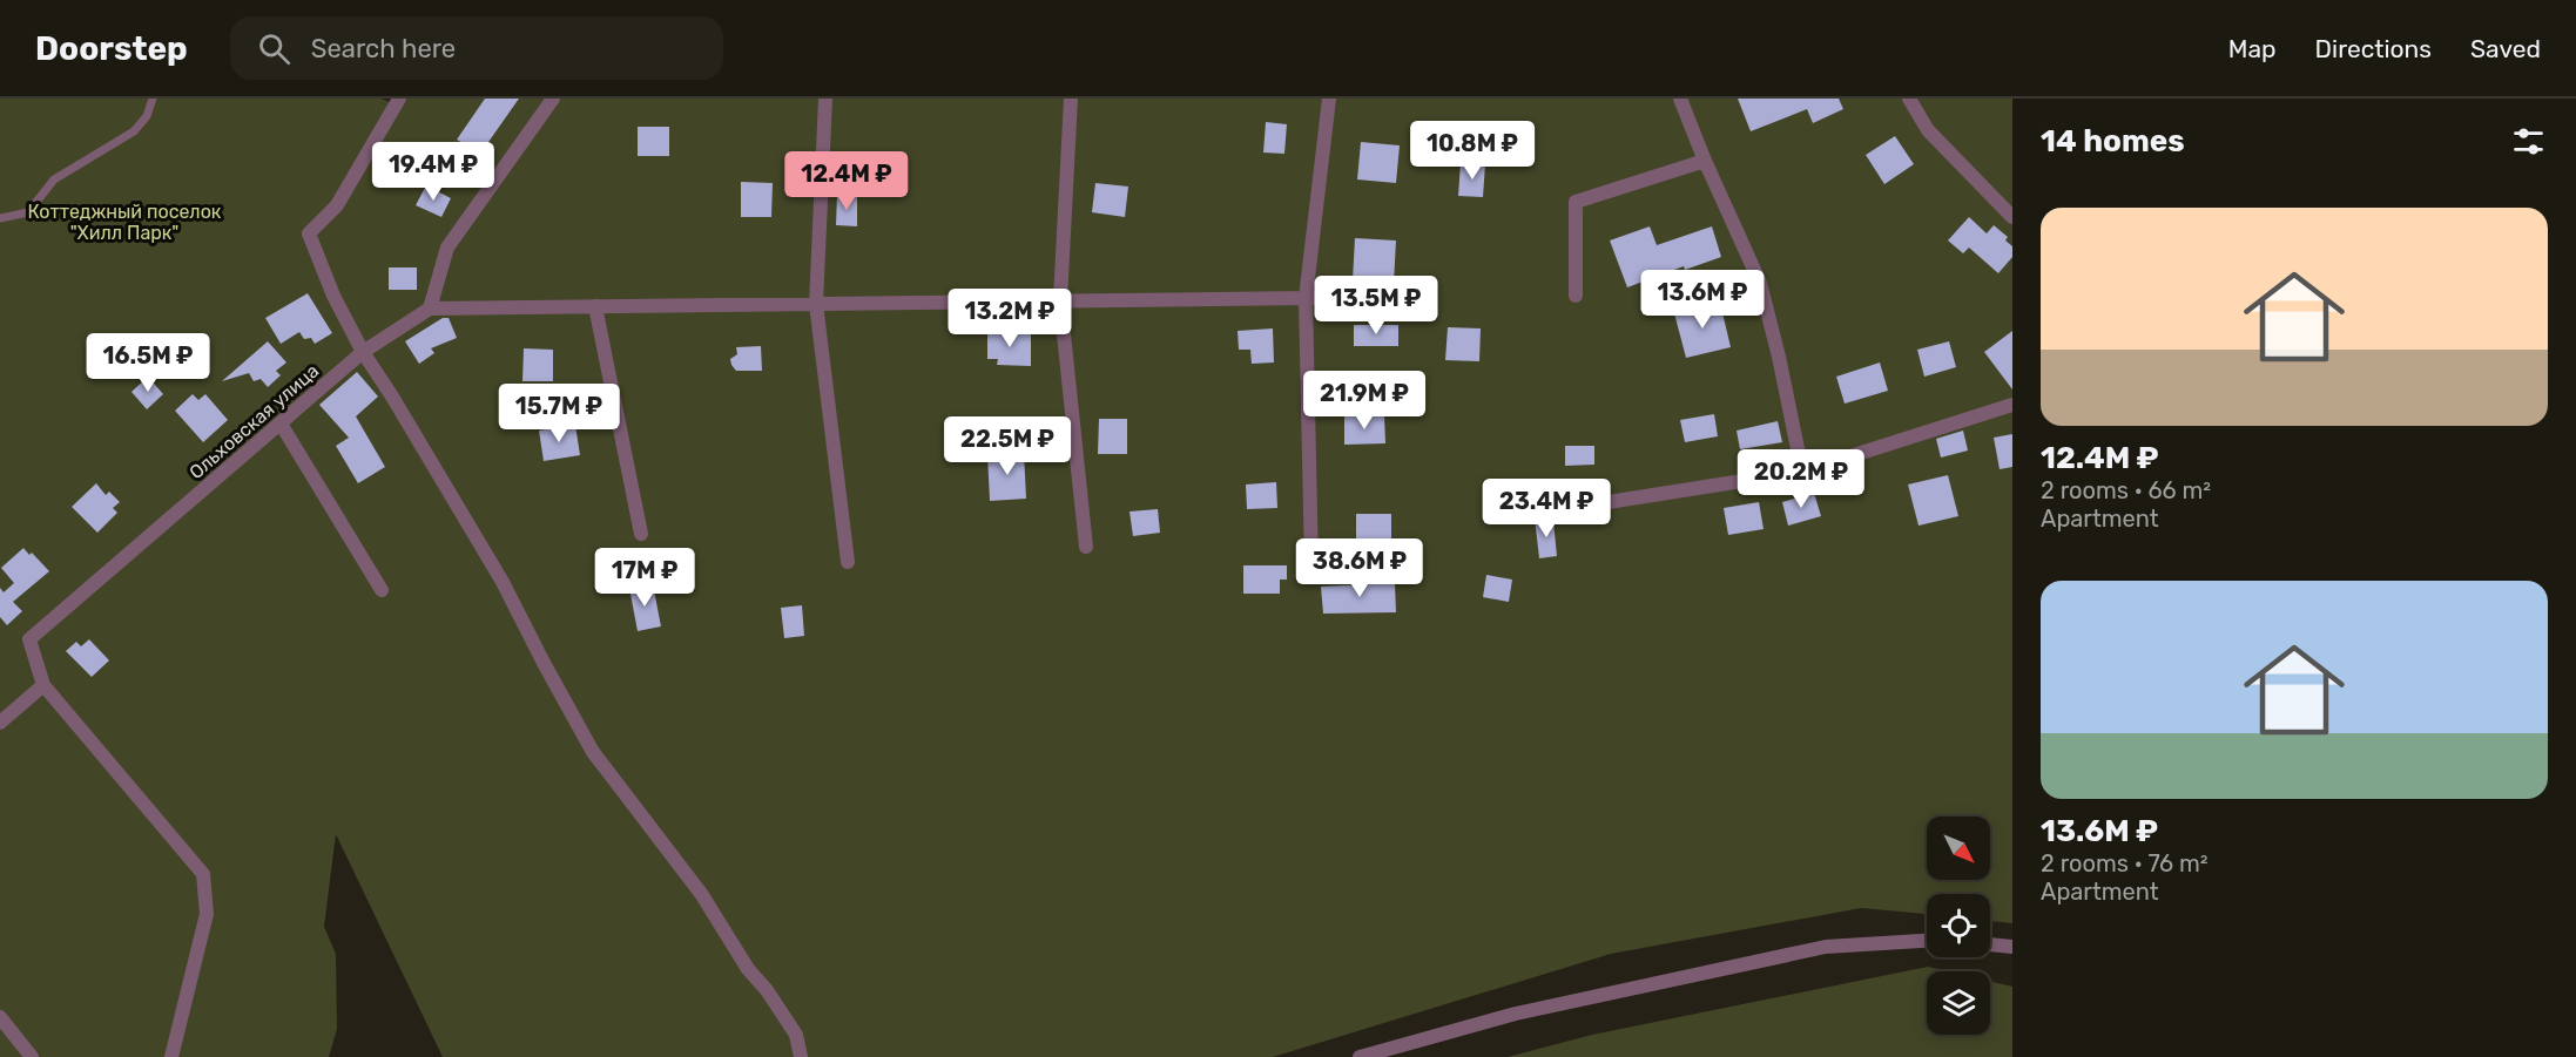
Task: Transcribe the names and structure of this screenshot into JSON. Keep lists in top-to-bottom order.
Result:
{
  "streets": {
    "street": ["Ольховская улица"]
  },
  "parks": ["Коттеджный поселок \"Хилл Парк\""],
  "north": "bottom right",
  "page": {
    "header": "Doorstep",
    "search": "Search here",
    "nav": ["Map", "Directions", "Saved"],
    "heading": "14 homes",
    "price": [
      "10.8M ₽",
      "19.4M ₽",
      "12.4M ₽",
      "13.6M ₽",
      "13.5M ₽",
      "13.2M ₽",
      "16.5M ₽",
      "21.9M ₽",
      "15.7M ₽",
      "22.5M ₽",
      "20.2M ₽",
      "23.4M ₽",
      "38.6M ₽",
      "17M ₽"
    ],
    "list": [
      {
        "name": "12.4M ₽",
        "note": "2 rooms · 66 m² · Apartment"
      },
      {
        "name": "13.6M ₽",
        "note": "2 rooms · 76 m² · Apartment"
      }
    ]
  }
}
